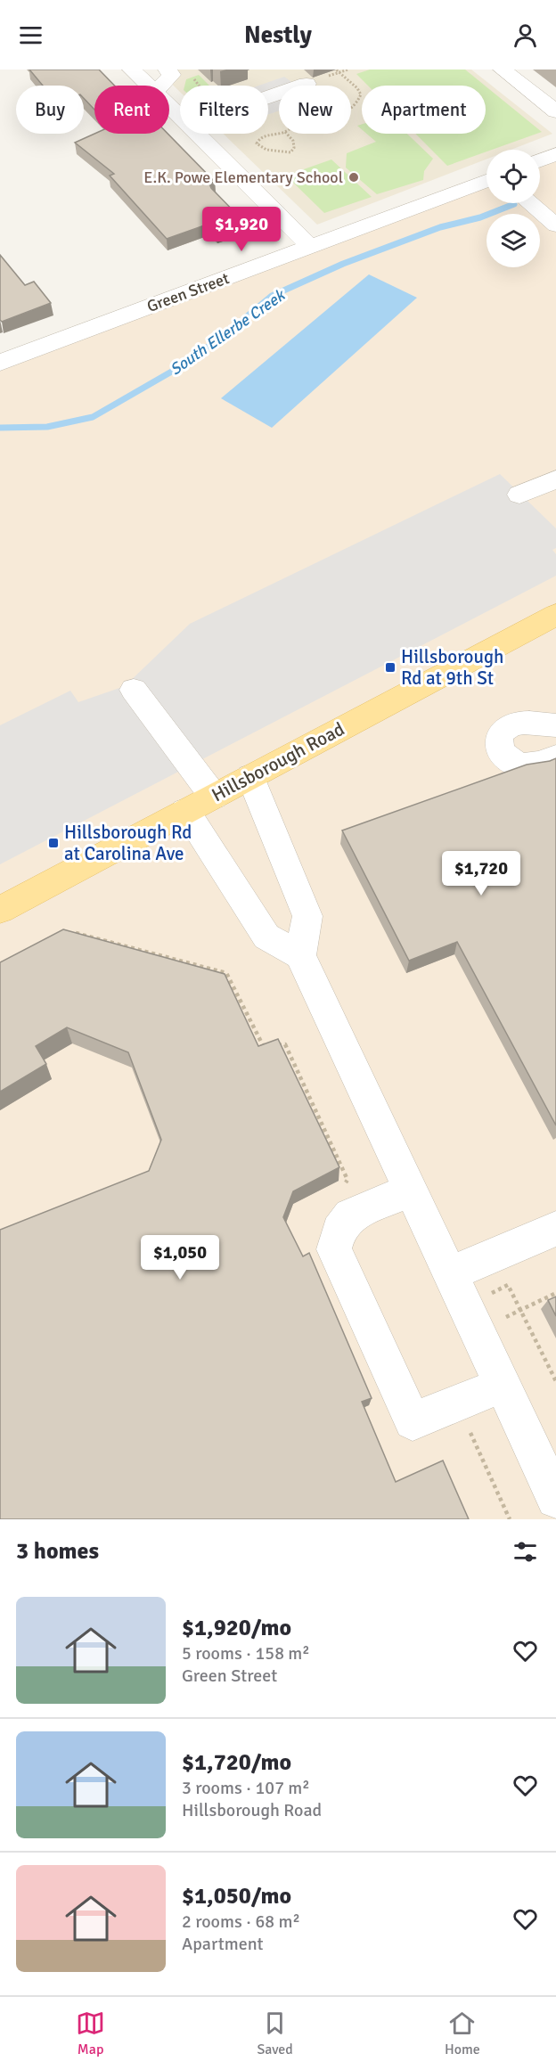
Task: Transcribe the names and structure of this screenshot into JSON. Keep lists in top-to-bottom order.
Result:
{
  "streets": {
    "main road": ["Hillsborough Road"],
    "street": ["Green Street"]
  },
  "water": ["South Ellerbe Creek"],
  "places": {
    "other": ["E.K. Powe Elementary School"],
    "transit": ["Hillsborough Rd at 9th St", "Hillsborough Rd at Carolina Ave"]
  },
  "page": {
    "header": "Nestly",
    "chip": [
      "Buy",
      "Rent",
      "Filters",
      "New",
      "Apartment"
    ],
    "price": ["$1,920", "$1,720", "$1,050"],
    "heading": "3 homes",
    "list": [
      {
        "name": "$1,920/mo",
        "note": "5 rooms · 158 m² · Green Street"
      },
      {
        "name": "$1,720/mo",
        "note": "3 rooms · 107 m² · Hillsborough Road"
      },
      {
        "name": "$1,050/mo",
        "note": "2 rooms · 68 m² · Apartment"
      }
    ],
    "tabs": ["Map", "Saved", "Home"]
  }
}
